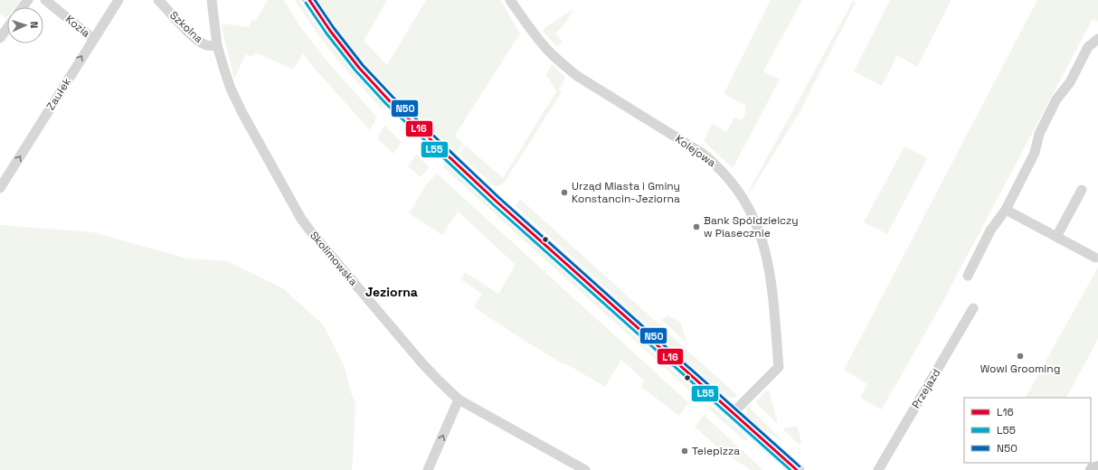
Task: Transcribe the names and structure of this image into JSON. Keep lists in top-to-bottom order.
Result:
{
  "streets": {
    "street": [
      "Kozia",
      "Szkolna",
      "Zaułek",
      "Kolejowa",
      "Skolimowska",
      "Przejazd"
    ]
  },
  "crossings": [
    ["Kozia", "Zaułek"],
    ["Szkolna", "Skolimowska"]
  ],
  "one_way": ["Zaułek"],
  "districts": ["Jeziorna"],
  "places": [
    "Urząd Miasta i Gminy Konstancin-Jeziorna",
    "Bank Spóldzielczy w Piasecznie",
    "Wow! Grooming",
    "Telepizza"
  ],
  "lines": ["transit line L16", "transit line N50", "transit line L55"],
  "legend": ["L16", "L55", "N50"],
  "north": "right"
}
